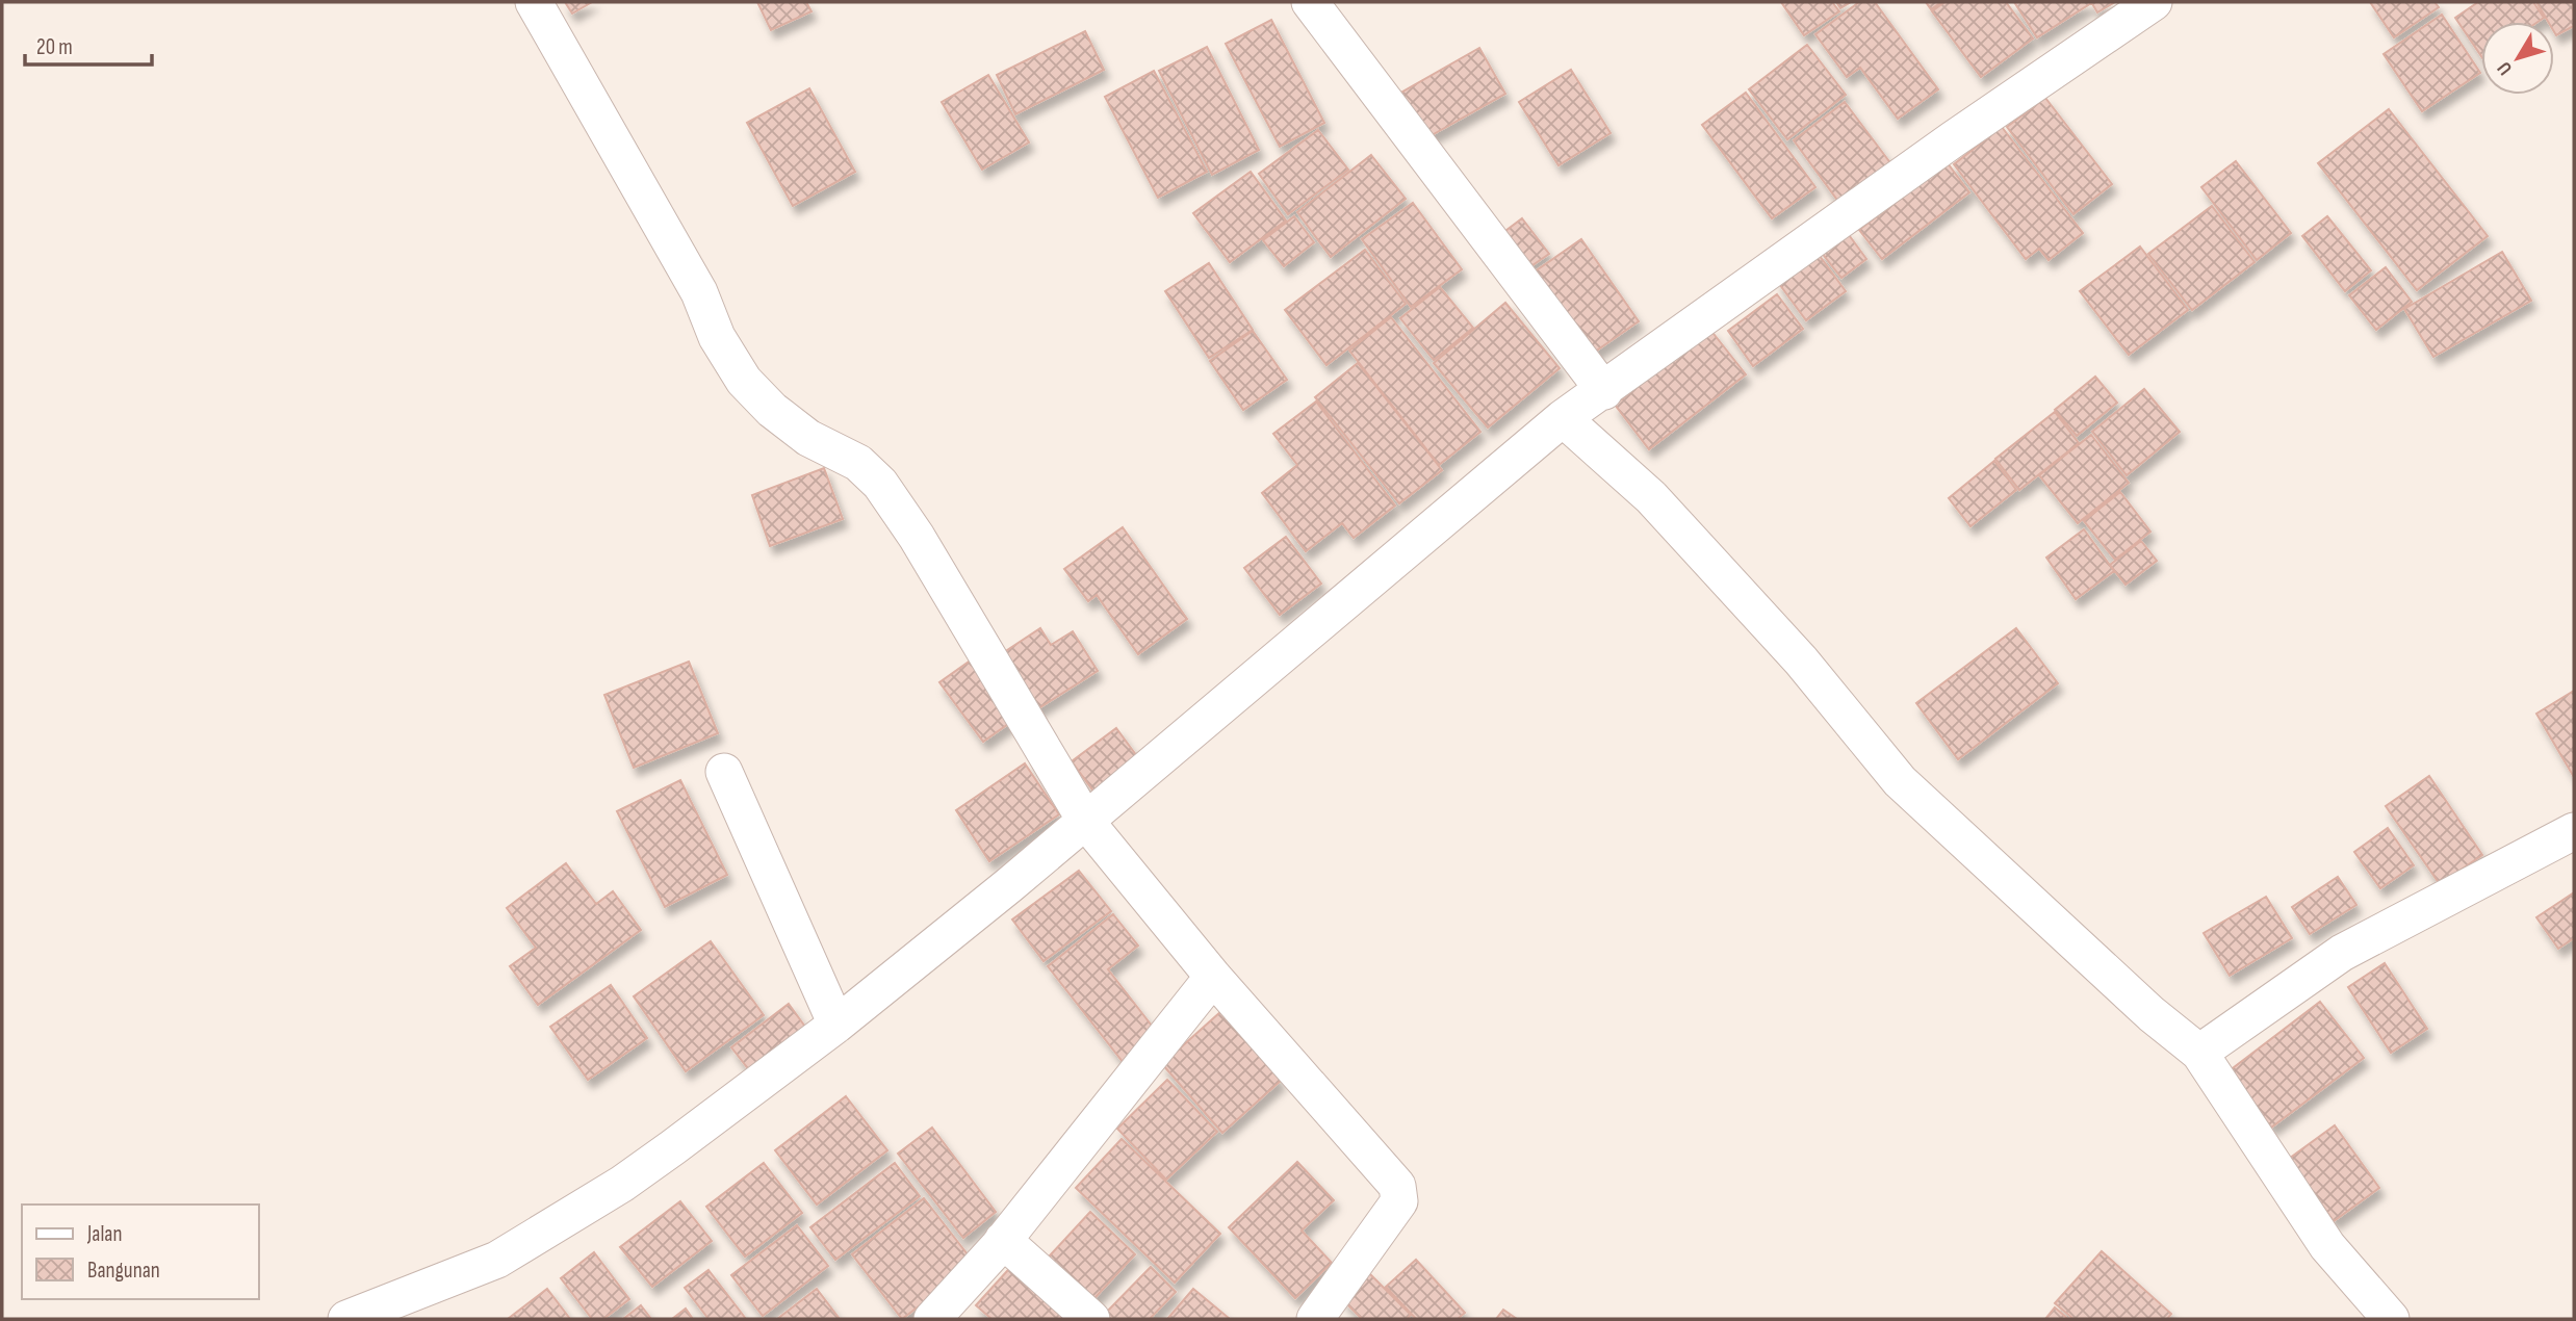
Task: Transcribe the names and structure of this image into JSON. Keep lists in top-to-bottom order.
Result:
{
  "legend": ["Jalan", "Bangunan"],
  "scale_bar": "20 m",
  "north": "bottom left"
}
